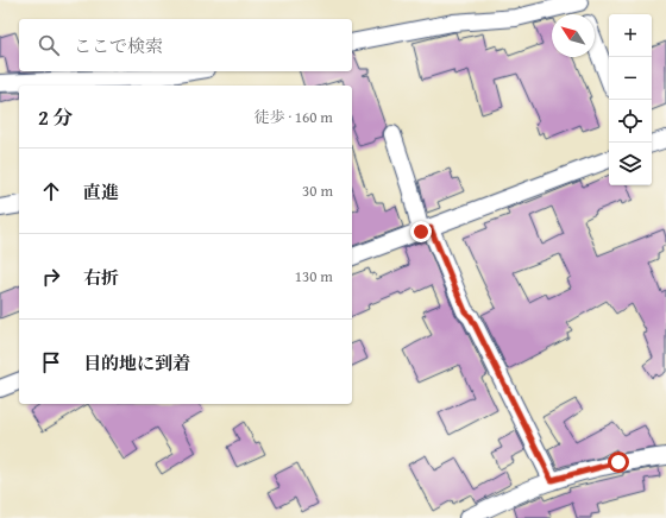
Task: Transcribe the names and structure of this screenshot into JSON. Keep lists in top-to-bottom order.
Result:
{
  "north": "top left",
  "page": {
    "map_buttons": ["+", "−"],
    "search": "ここで検索",
    "heading": ["2 分", "徒歩 · 160 m"],
    "list": [
      ["直進", "30 m"],
      ["右折", "130 m"],
      "目的地に到着"
    ]
  }
}
